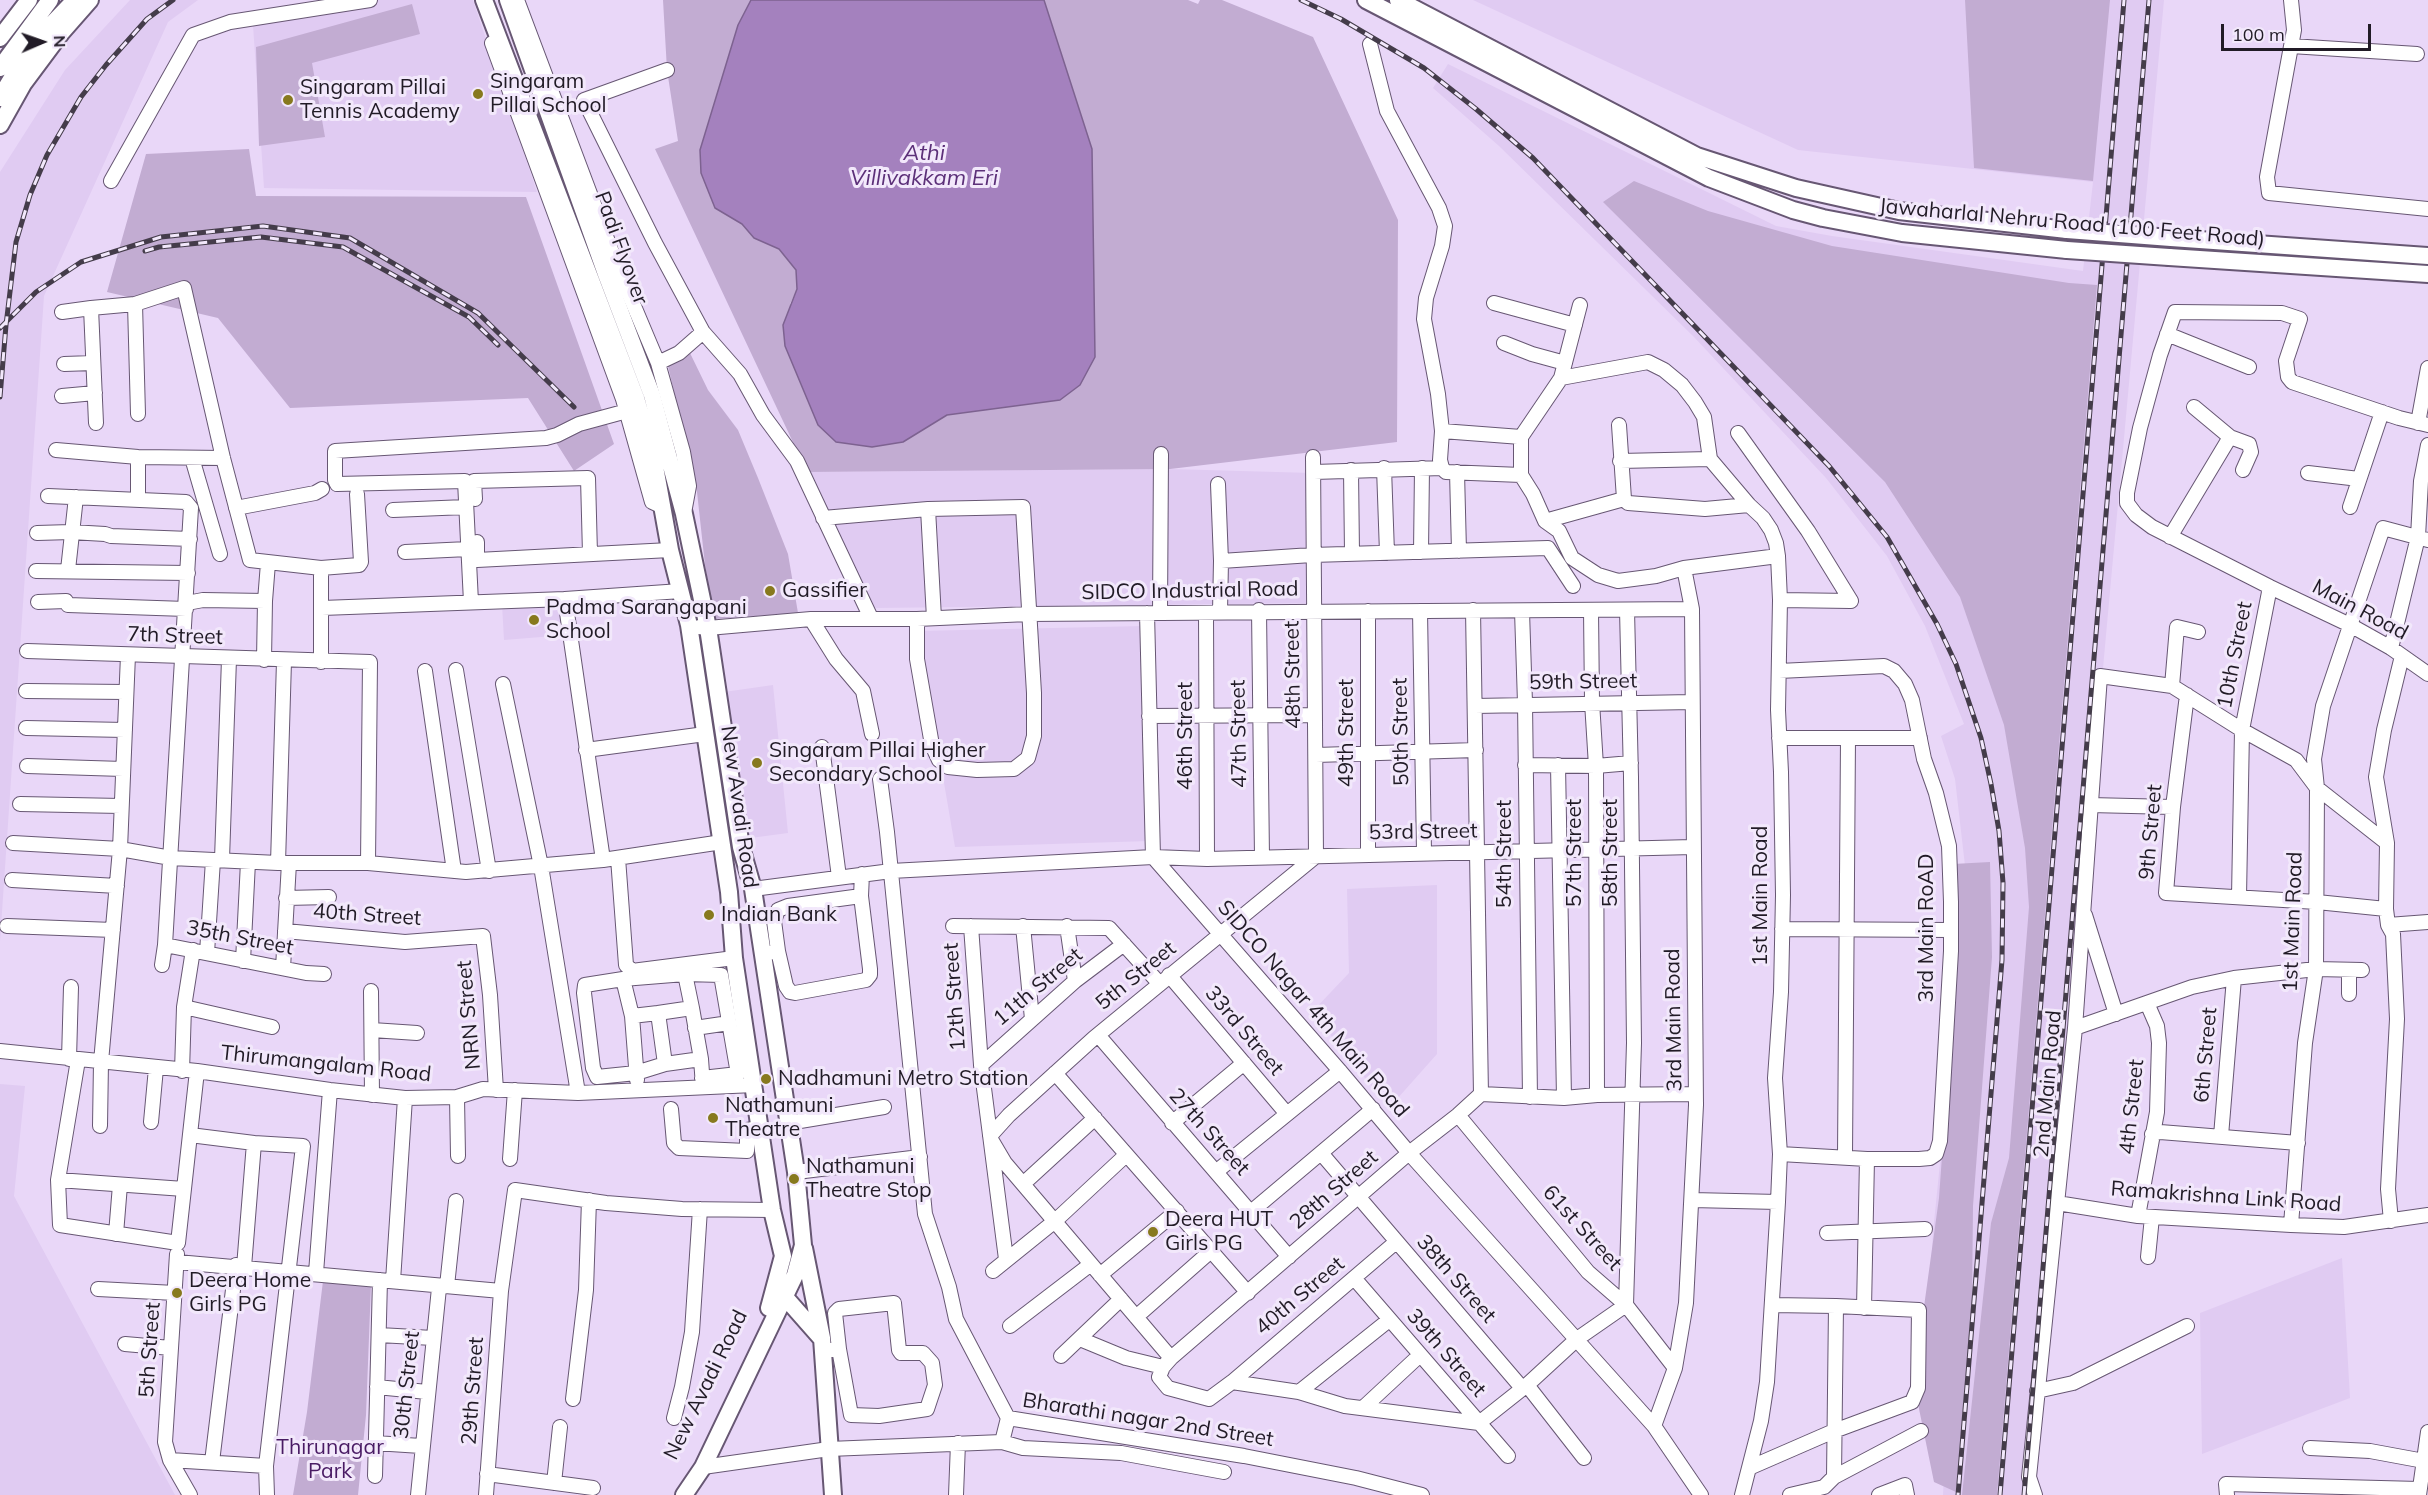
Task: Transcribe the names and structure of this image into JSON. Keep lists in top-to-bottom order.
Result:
{
  "streets": {
    "main road": ["Jawaharlal Nehru Road (100 Feet Road)", "Padi Flyover", "New Avadi Road"],
    "street": [
      "SIDCO Industrial Road",
      "Main Road",
      "7th Street",
      "10th Street",
      "48th Street",
      "59th Street",
      "50th Street",
      "49th Street",
      "47th Street",
      "46th Street",
      "53rd Street",
      "9th Street",
      "57th Street",
      "58th Street",
      "54th Street",
      "1st Main Road",
      "40th Street",
      "3rd Main RoAD",
      "35th Street",
      "5th Street",
      "11th Street",
      "12th Street",
      "SIDCO Nagar 4th Main Road",
      "NRN Street",
      "3rd Main Road",
      "33rd Street",
      "6th Street",
      "Thirumangalam Road",
      "2nd Main Road",
      "4th Street",
      "27th Street",
      "28th Street",
      "Ramakrishna Link Road",
      "61st Street",
      "38th Street",
      "39th Street",
      "30th Street",
      "29th Street",
      "Bharathi nagar 2nd Street"
    ]
  },
  "crossings": [
    ["Padi Flyover", "New Avadi Road"],
    ["SIDCO Industrial Road", "48th Street"],
    ["SIDCO Industrial Road", "50th Street"],
    ["SIDCO Industrial Road", "49th Street"],
    ["SIDCO Industrial Road", "47th Street"],
    ["SIDCO Industrial Road", "46th Street"],
    ["SIDCO Industrial Road", "New Avadi Road"],
    ["SIDCO Industrial Road", "57th Street"],
    ["SIDCO Industrial Road", "58th Street"],
    ["SIDCO Industrial Road", "54th Street"],
    ["SIDCO Industrial Road", "3rd Main Road"],
    ["Main Road", "10th Street"],
    ["Main Road", "1st Main Road"],
    ["7th Street", "35th Street"],
    ["10th Street", "9th Street"],
    ["48th Street", "53rd Street"],
    ["48th Street", "5th Street"],
    ["59th Street", "57th Street"],
    ["59th Street", "58th Street"],
    ["59th Street", "54th Street"],
    ["59th Street", "3rd Main Road"],
    ["50th Street", "53rd Street"],
    ["49th Street", "53rd Street"],
    ["47th Street", "53rd Street"],
    ["46th Street", "53rd Street"],
    ["New Avadi Road", "Thirumangalam Road"],
    ["53rd Street", "57th Street"],
    ["53rd Street", "58th Street"],
    ["53rd Street", "54th Street"],
    ["53rd Street", "5th Street"],
    ["53rd Street", "SIDCO Nagar 4th Main Road"],
    ["53rd Street", "3rd Main Road"],
    ["9th Street", "1st Main Road"],
    ["58th Street", "61st Street"],
    ["1st Main Road", "3rd Main RoAD"],
    ["1st Main Road", "Ramakrishna Link Road"],
    ["40th Street", "NRN Street"],
    ["40th Street", "28th Street"],
    ["40th Street", "38th Street"],
    ["40th Street", "39th Street"],
    ["5th Street", "12th Street"],
    ["5th Street", "SIDCO Nagar 4th Main Road"],
    ["5th Street", "33rd Street"],
    ["5th Street", "Thirumangalam Road"],
    ["5th Street", "27th Street"],
    ["11th Street", "12th Street"],
    ["11th Street", "33rd Street"],
    ["12th Street", "33rd Street"],
    ["SIDCO Nagar 4th Main Road", "3rd Main Road"],
    ["SIDCO Nagar 4th Main Road", "28th Street"],
    ["NRN Street", "Thirumangalam Road"],
    ["3rd Main Road", "61st Street"],
    ["2nd Main Road", "Ramakrishna Link Road"],
    ["4th Street", "Ramakrishna Link Road"],
    ["27th Street", "28th Street"],
    ["28th Street", "61st Street"],
    ["28th Street", "38th Street"]
  ],
  "water": ["Athi Villivakkam Eri"],
  "parks": ["Thirunagar Park"],
  "places": [
    "Singaram Pillai School",
    "Singaram Pillai Tennis Academy",
    "Gassifier",
    "Padma Sarangapani School",
    "Singaram Pillai Higher Secondary School",
    "Indian Bank",
    "Nadhamuni Metro Station",
    "Nathamuni Theatre",
    "Nathamuni Theatre Stop",
    "Deera HUT Girls PG",
    "Deera Home Girls PG"
  ],
  "scale_bar": "100 m",
  "north": "right"
}
